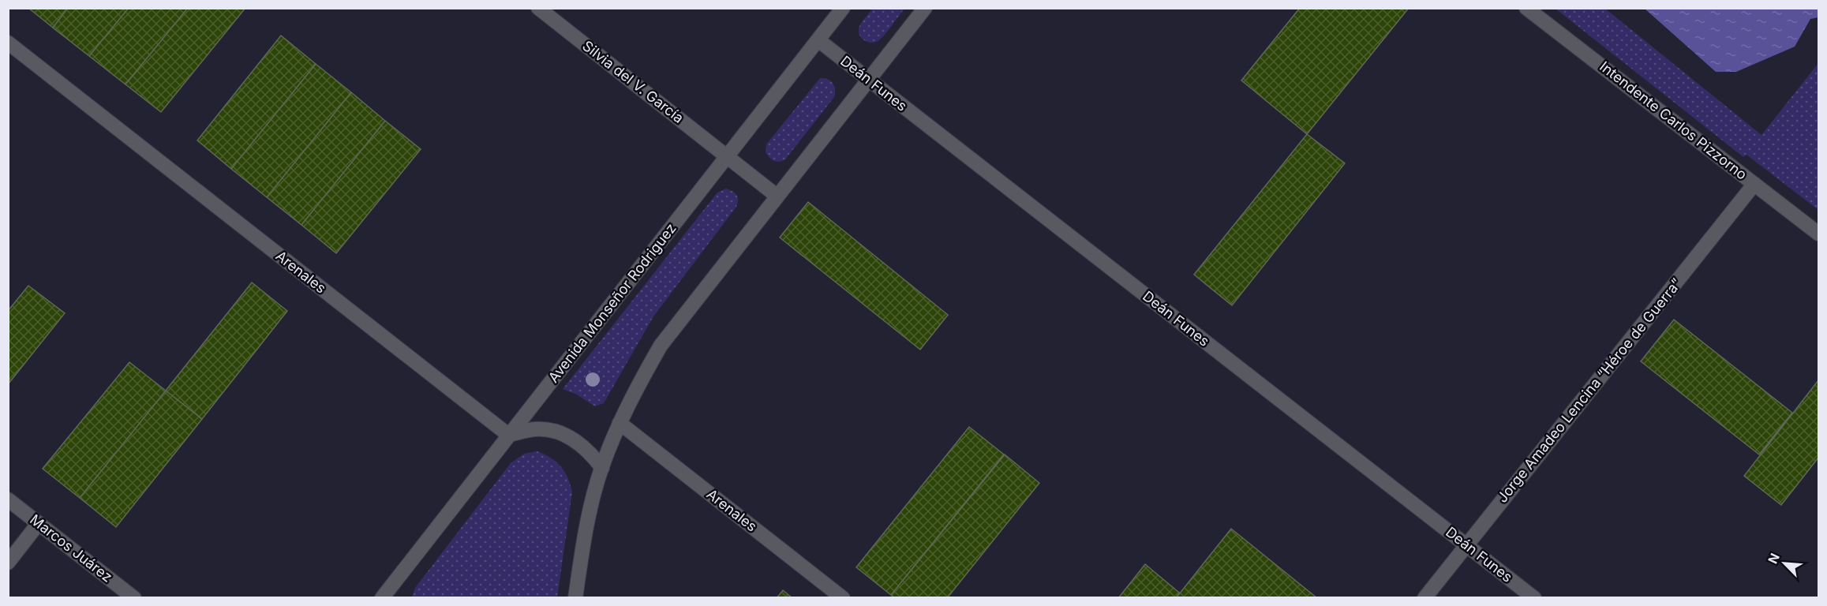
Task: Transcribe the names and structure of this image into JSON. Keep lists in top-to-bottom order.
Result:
{
  "streets": {
    "street": [
      "Silvia del V. García",
      "Deán Funes",
      "Intendente Carlos Pizzorno",
      "Arenales",
      "Avenida Monseñor Rodriguez",
      "Jorge Amadeo Lencina “Héroe de Guerra”",
      "Marcos Juárez"
    ]
  },
  "crossings": [
    ["Silvia del V. García", "Avenida Monseñor Rodriguez"],
    ["Deán Funes", "Avenida Monseñor Rodriguez"],
    ["Deán Funes", "Jorge Amadeo Lencina “Héroe de Guerra”"],
    ["Intendente Carlos Pizzorno", "Jorge Amadeo Lencina “Héroe de Guerra”"],
    ["Arenales", "Avenida Monseñor Rodriguez"]
  ],
  "north": "top left"
}
